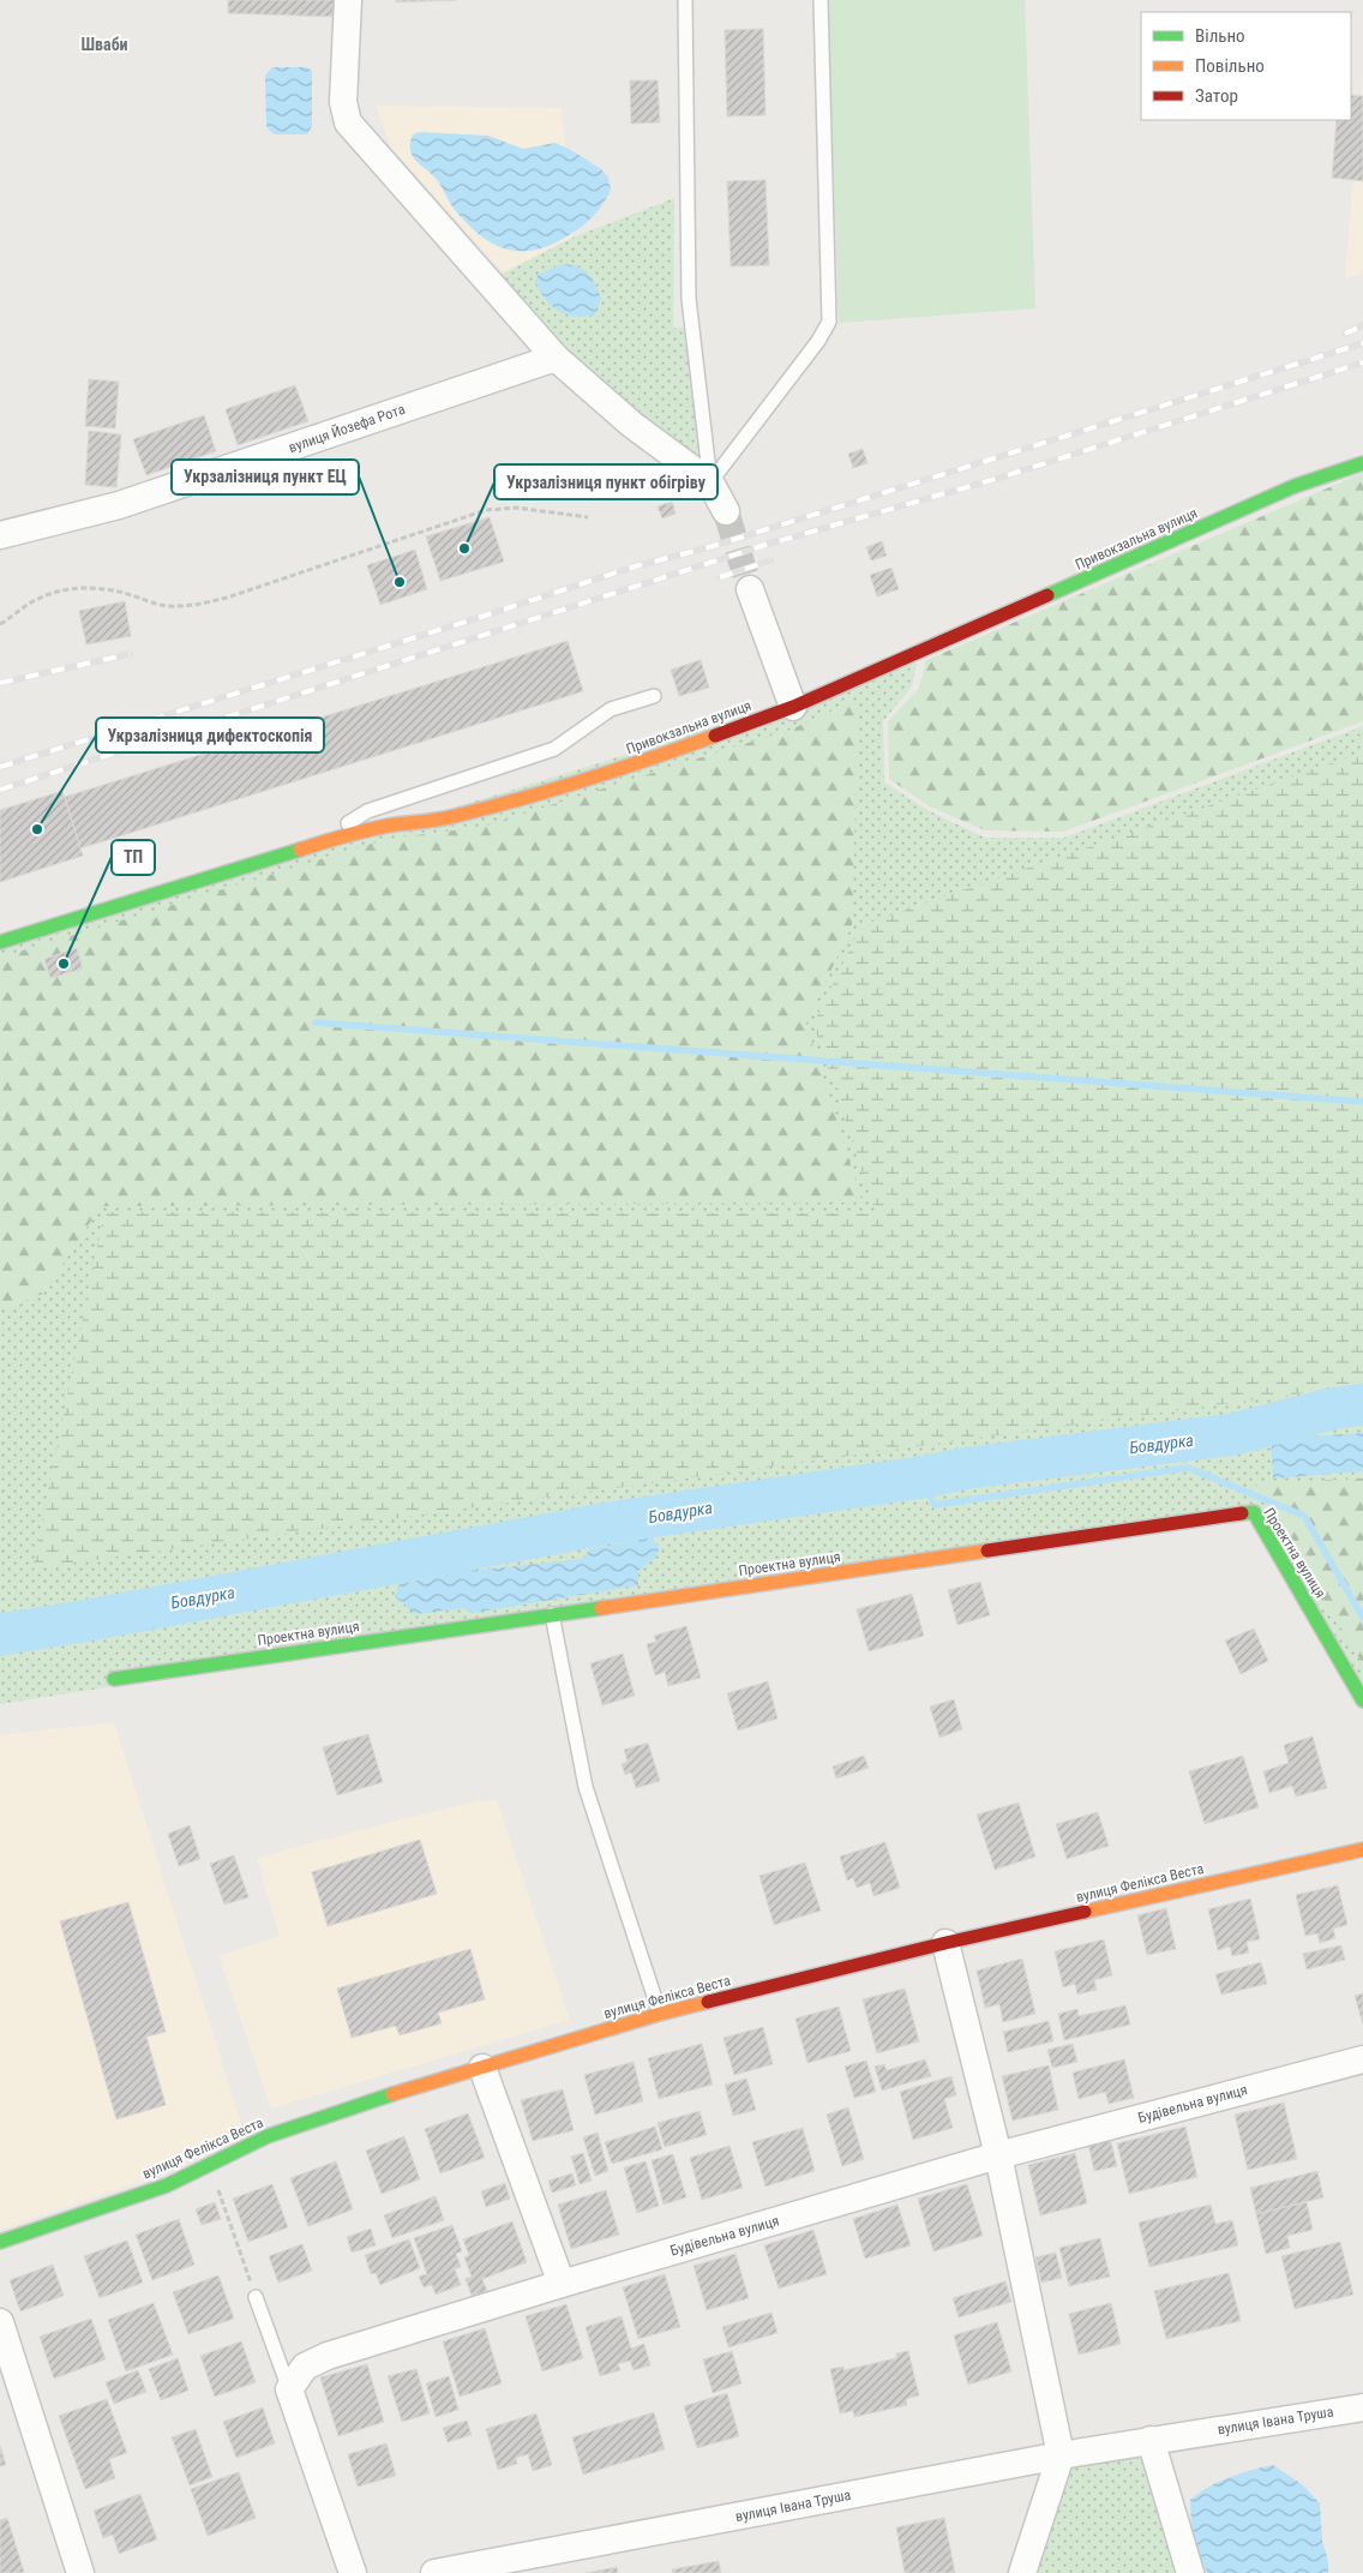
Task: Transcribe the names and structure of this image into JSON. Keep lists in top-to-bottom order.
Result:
{
  "streets": {
    "street": [
      "вулиця Йозефа Рота",
      "Привокзальна вулиця",
      "Проектна вулиця",
      "вулиця Фелікса Веста",
      "Будівельна вулиця",
      "вулиця Івана Труша"
    ]
  },
  "districts": ["Шваби"],
  "water": ["Бовдурка"],
  "places": [
    "Укрзалізниця пункт обігріву",
    "Укрзалізниця пункт ЕЦ",
    "Укрзалізниця дифектоскопія",
    "ТП"
  ],
  "legend": ["Вільно", "Повільно", "Затор"]
}
